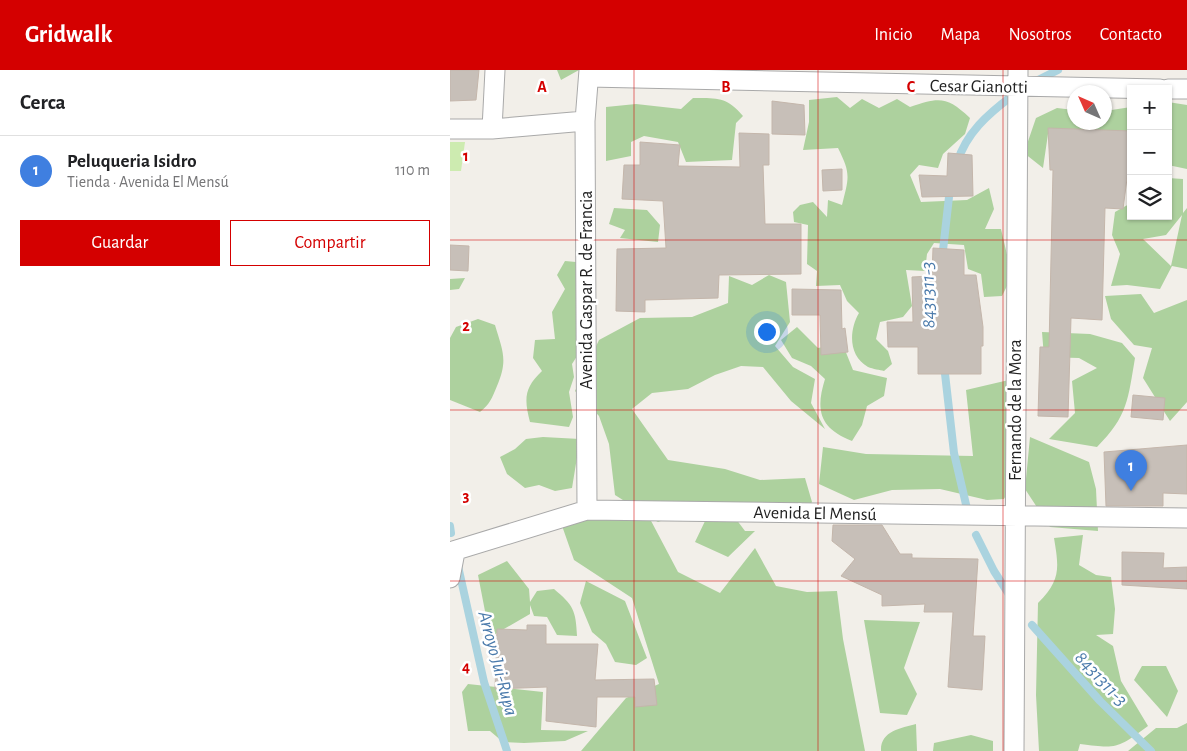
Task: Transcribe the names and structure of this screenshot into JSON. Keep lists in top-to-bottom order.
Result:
{
  "streets": {
    "street": [
      "Cesar Gianotti",
      "Avenida Gaspar R. de Francia",
      "Fernando de la Mora",
      "Avenida El Mensú"
    ]
  },
  "crossings": [
    ["Cesar Gianotti", "Avenida Gaspar R. de Francia"],
    ["Cesar Gianotti", "Fernando de la Mora"],
    ["Avenida Gaspar R. de Francia", "Avenida El Mensú"],
    ["Fernando de la Mora", "Avenida El Mensú"]
  ],
  "water": ["8431311-3", "Arroyo Jui-Rupa"],
  "north": "top left",
  "page": {
    "header": "Gridwalk",
    "nav": [
      "Inicio",
      "Mapa",
      "Nosotros",
      "Contacto"
    ],
    "heading": "Cerca",
    "map_buttons": ["+", "−"],
    "list": [
      {
        "mark": "1",
        "name": "Peluqueria Isidro",
        "note": "Tienda · Avenida El Mensú",
        "value": "110 m"
      }
    ],
    "buttons": ["Guardar", "Compartir"],
    "pins": "1"
  },
  "grid": {
    "columns": ["A", "B", "C"],
    "rows": [
      "1",
      "2",
      "3",
      "4"
    ]
  }
}
